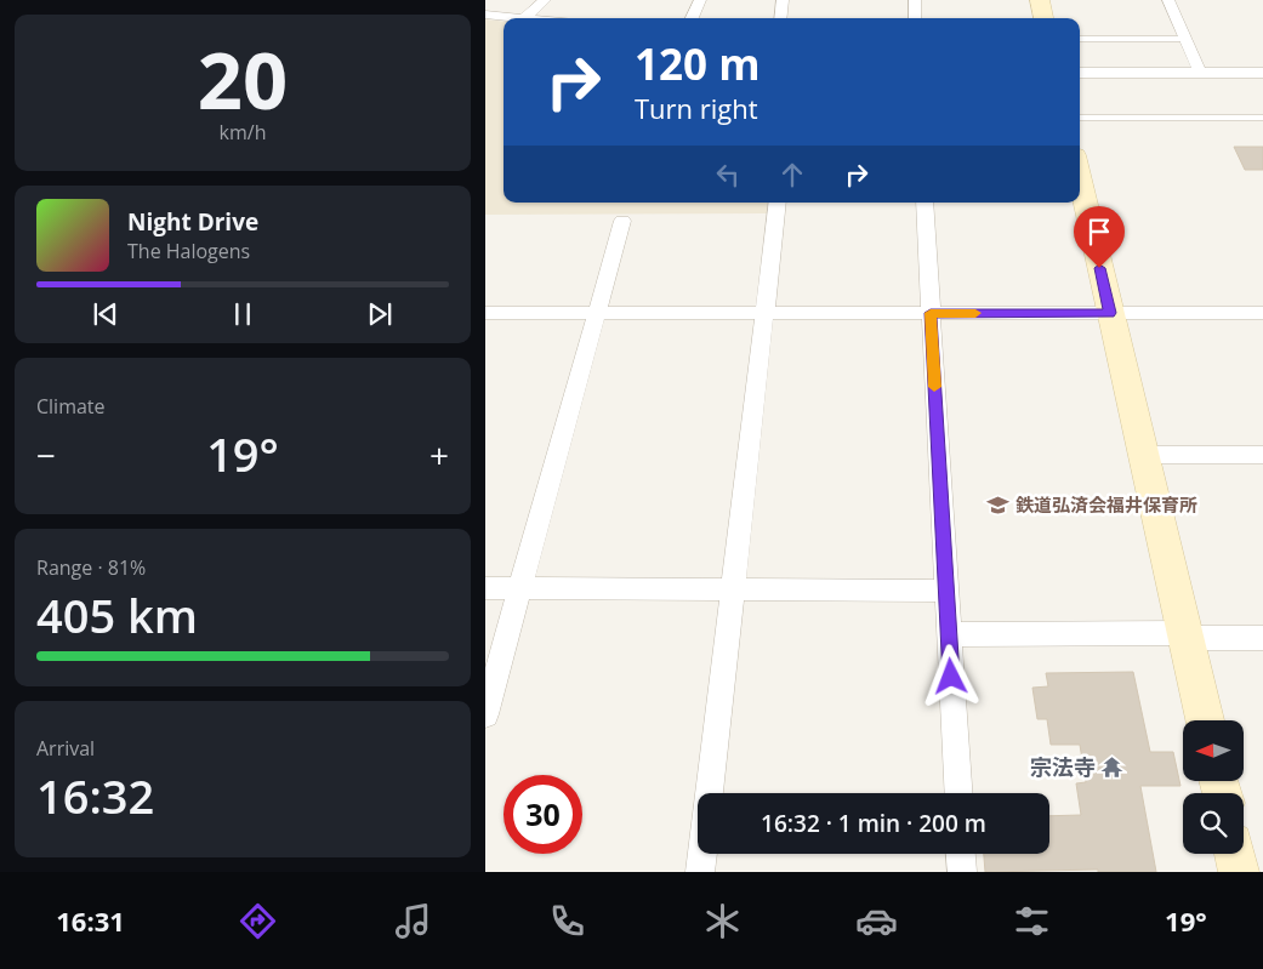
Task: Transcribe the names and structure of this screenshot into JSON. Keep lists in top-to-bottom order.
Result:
{
  "places": {
    "school or university": ["鉄道弘済会福井保育所"],
    "temple": ["宗法寺"]
  },
  "north": "left",
  "page": {
    "tile": [
      ["20", "km/h"],
      "Climate",
      ["Range · 81%", "405 km"],
      ["Arrival", "16:32"]
    ],
    "turn": ["120 m", "Turn right"],
    "song": ["Night Drive", "The Halogens"],
    "heat": ["−", "19°", "+"],
    "limit": "30",
    "trip": "16:32 · 1 min · 200 m",
    "tabs": ["16:31", "19°"]
  }
}
